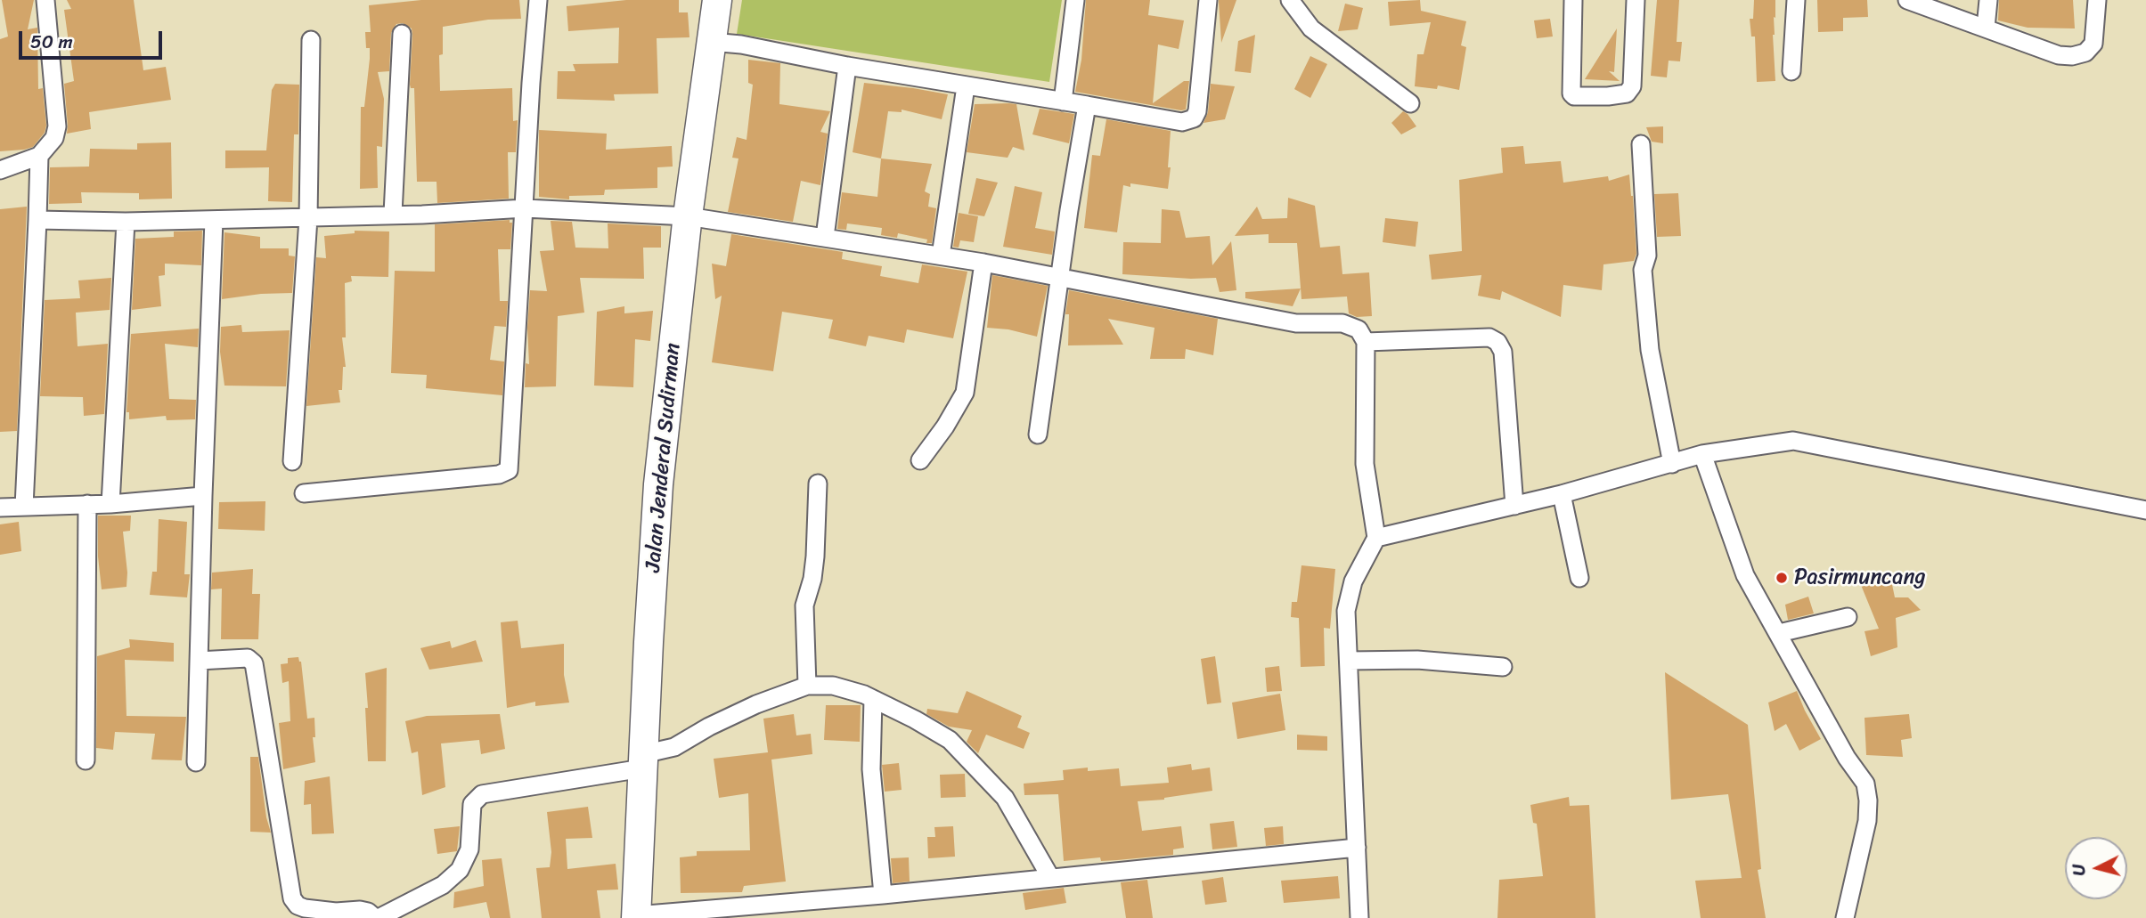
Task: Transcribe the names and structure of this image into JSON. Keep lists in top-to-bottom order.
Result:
{
  "streets": {
    "main road": ["Jalan Jenderal Sudirman"]
  },
  "places": ["Pasirmuncang"],
  "scale_bar": "50 m",
  "north": "left"
}
